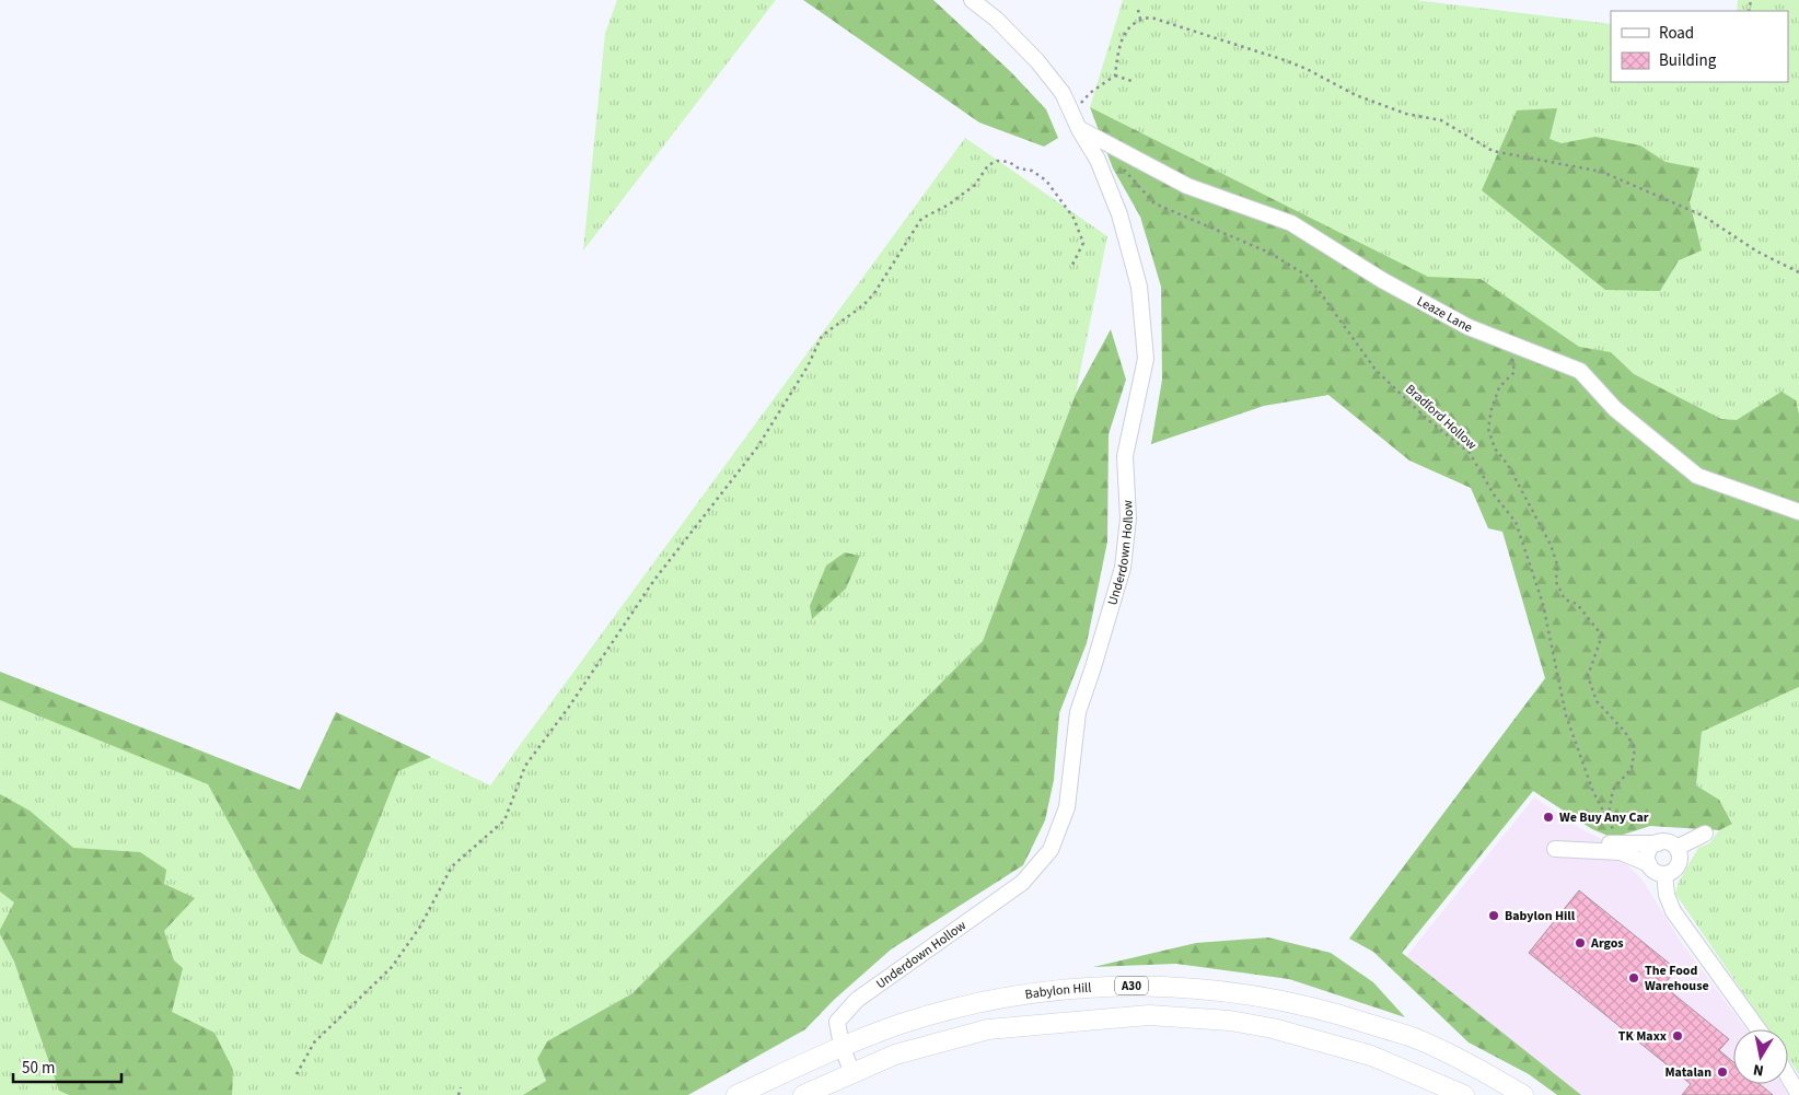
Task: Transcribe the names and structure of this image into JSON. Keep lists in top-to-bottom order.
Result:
{
  "streets": {
    "main road": ["A30", "Babylon Hill"],
    "street": ["Leaze Lane", "Underdown Hollow"],
    "path": ["Bradford Hollow"]
  },
  "crossings": [
    ["Leaze Lane", "Bradford Hollow"],
    ["Leaze Lane", "Underdown Hollow"],
    ["Underdown Hollow", "Babylon Hill"]
  ],
  "places": [
    "We Buy Any Car",
    "Babylon Hill",
    "Argos",
    "The Food Warehouse",
    "TK Maxx",
    "Matalan"
  ],
  "legend": ["Road", "Building"],
  "scale_bar": "50 m",
  "north": "bottom"
}
